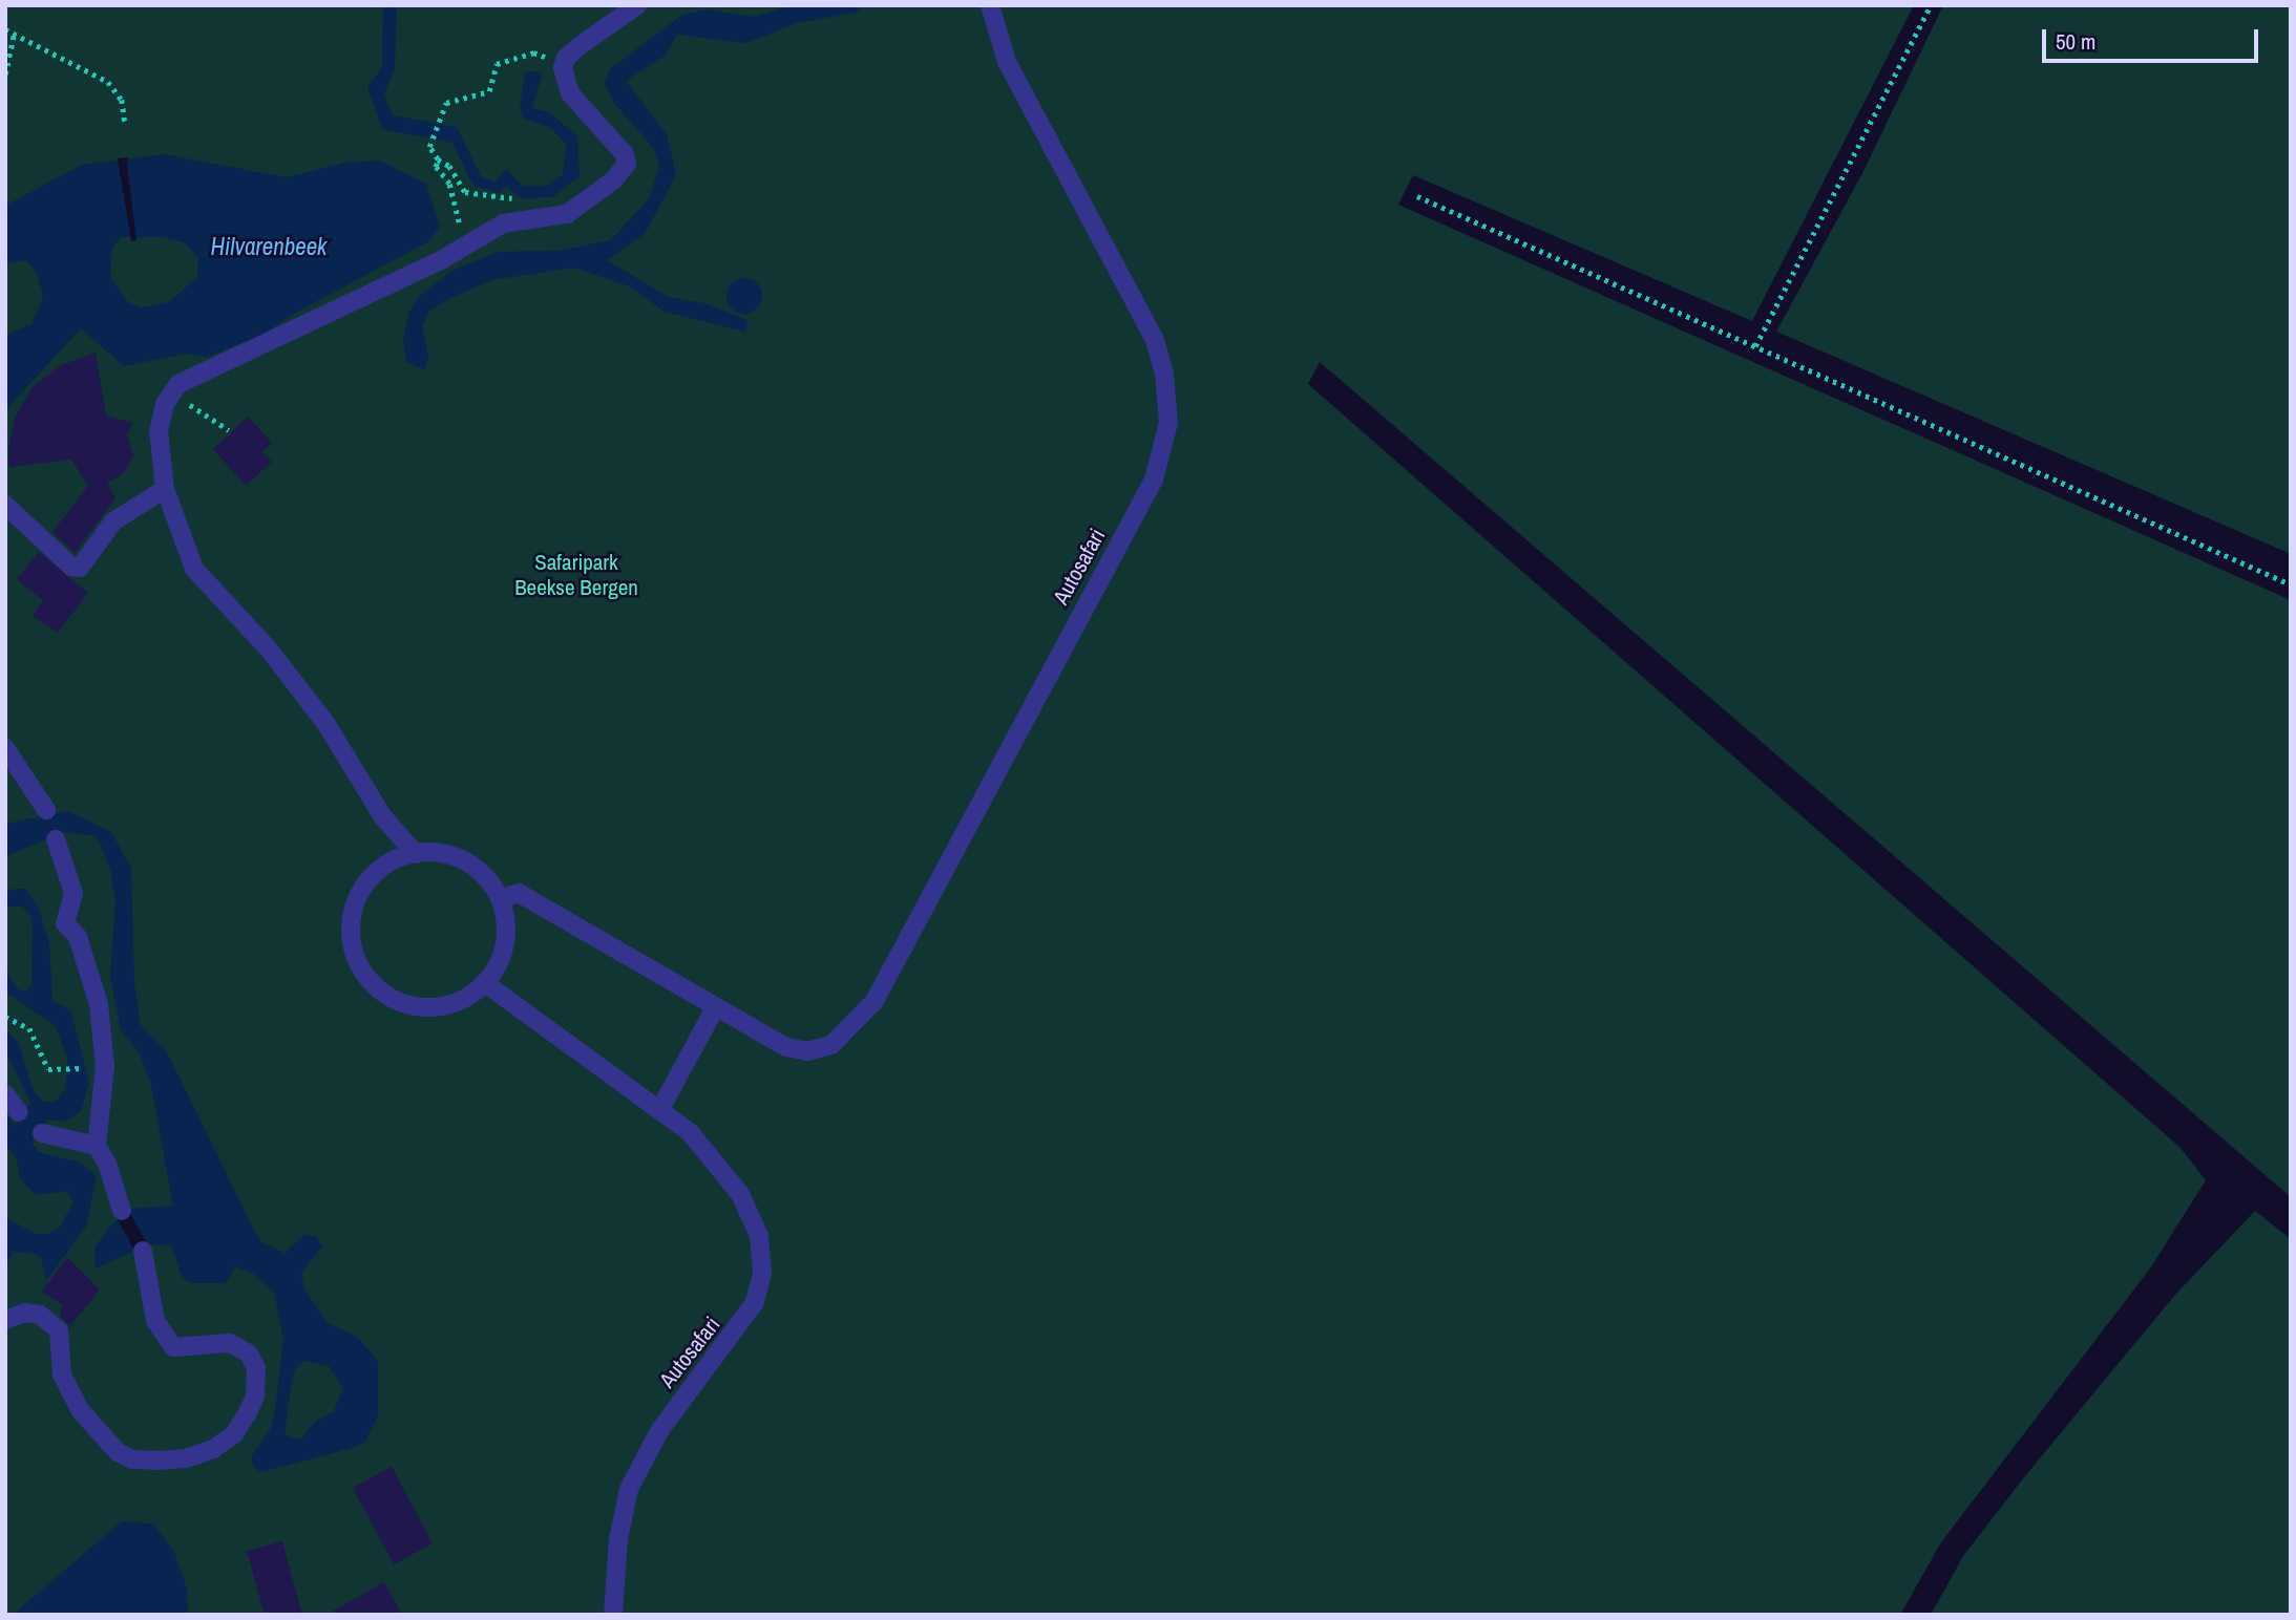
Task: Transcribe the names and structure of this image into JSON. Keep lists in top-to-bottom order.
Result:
{
  "streets": {
    "street": ["Autosafari"]
  },
  "water": ["Hilvarenbeek"],
  "parks": ["Safaripark Beekse Bergen"],
  "scale_bar": "50 m"
}
